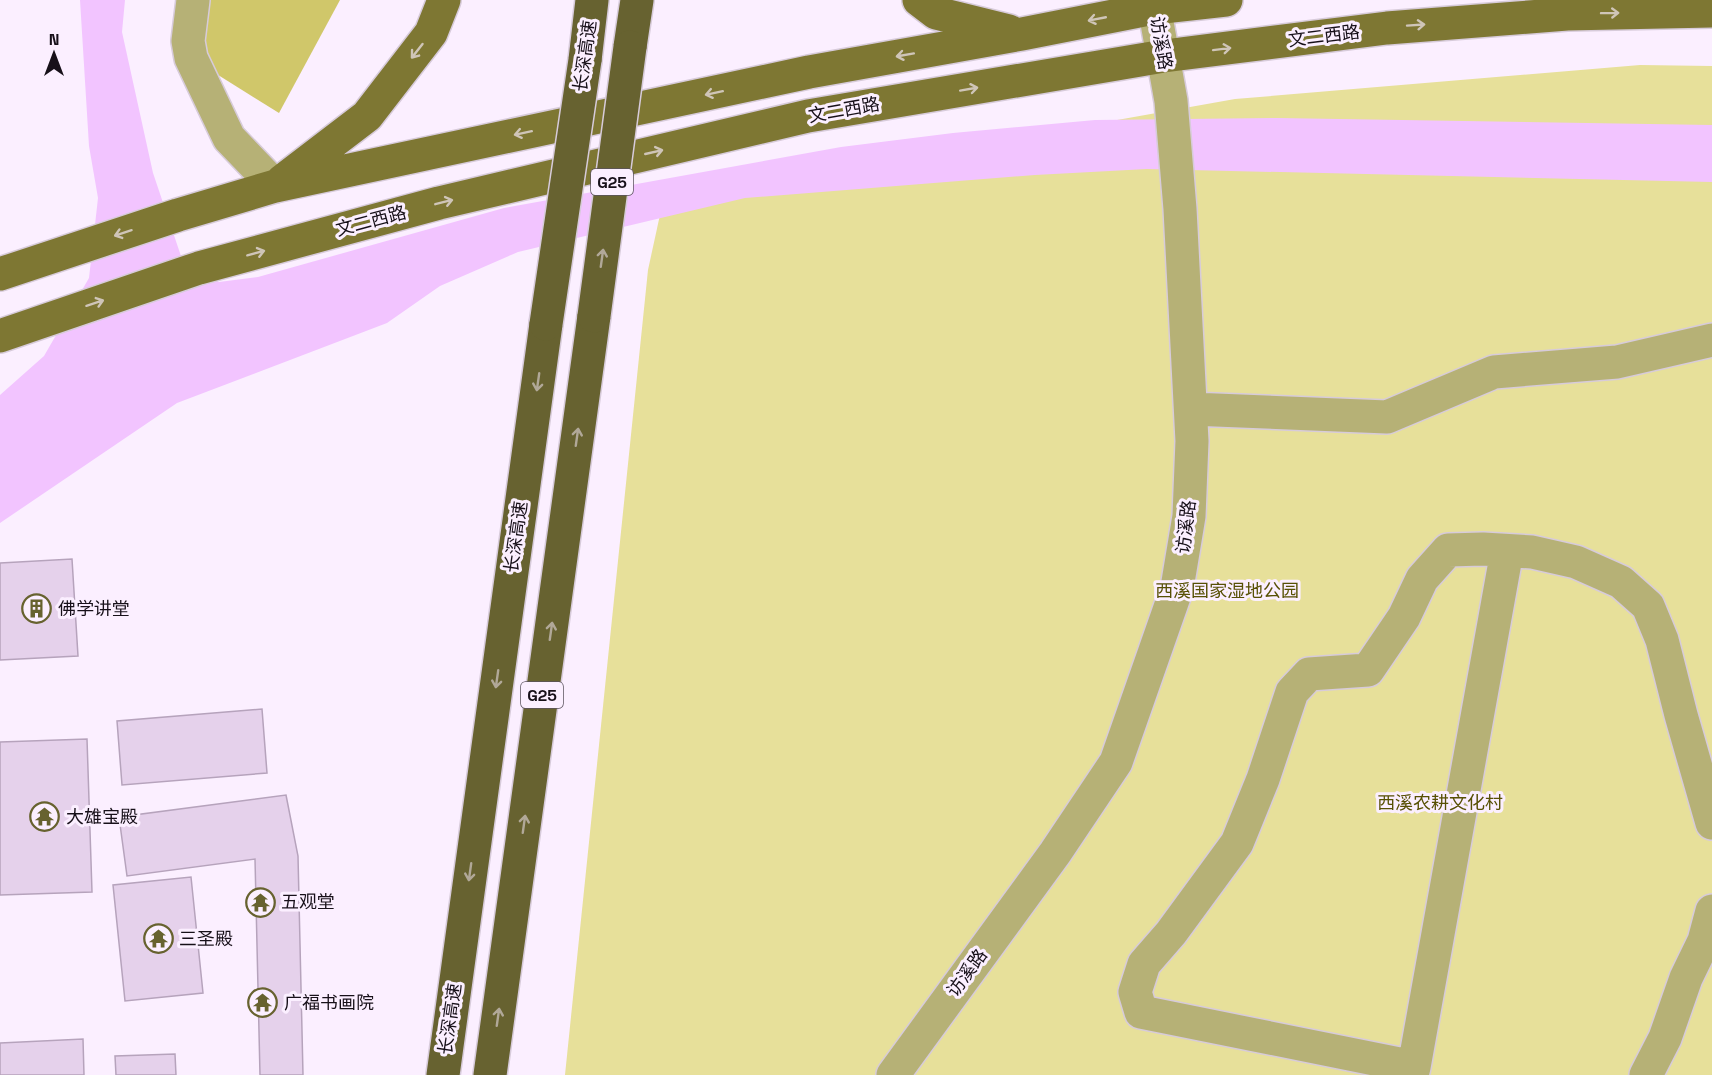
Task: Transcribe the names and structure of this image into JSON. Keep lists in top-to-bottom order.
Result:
{
  "streets": {
    "highway": ["长深高速", "G25"],
    "main road": ["文二西路"],
    "street": ["访溪路"]
  },
  "crossings": [
    ["文二西路", "访溪路"]
  ],
  "parks": ["西溪国家湿地公园", "西溪农耕文化村"],
  "places": {
    "building": ["佛学讲堂"],
    "temple": [
      "大雄宝殿",
      "五观堂",
      "三圣殿",
      "广福书画院"
    ]
  },
  "north": "top"
}
